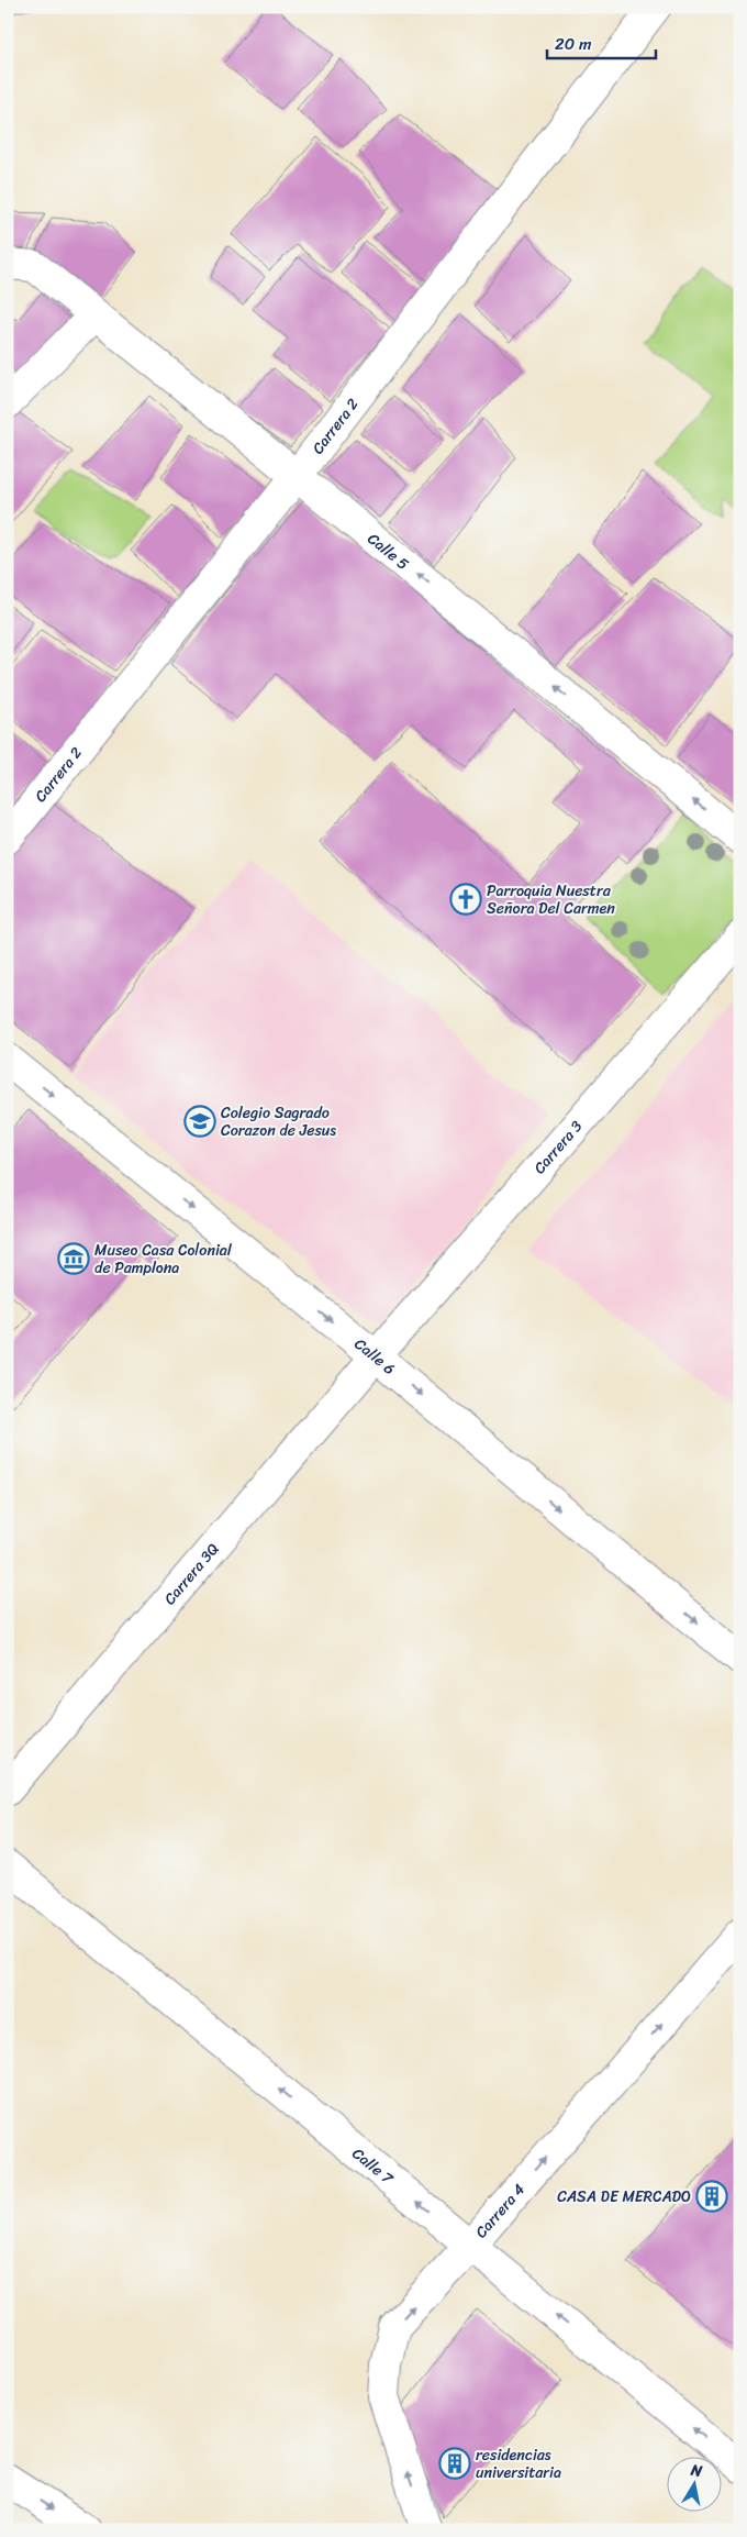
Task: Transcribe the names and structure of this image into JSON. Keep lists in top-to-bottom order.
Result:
{
  "streets": {
    "street": [
      "Carrera 2",
      "Calle 5",
      "Carrera 3",
      "Calle 6",
      "Carrera 3Q",
      "Calle 7",
      "Carrera 4"
    ]
  },
  "crossings": [
    ["Carrera 2", "Calle 5"],
    ["Carrera 3", "Calle 6"],
    ["Carrera 3", "Carrera 3Q"],
    ["Calle 6", "Carrera 3Q"],
    ["Calle 7", "Carrera 4"]
  ],
  "one_way": [
    "Calle 5",
    "Calle 6",
    "Calle 7",
    "Carrera 4"
  ],
  "places": {
    "church": ["Parroquia Nuestra Señora Del Carmen"],
    "school or university": ["Colegio Sagrado Corazon de Jesus"],
    "museum": ["Museo Casa Colonial de Pamplona"],
    "building": ["CASA DE MERCADO", "residencias universitaria"]
  },
  "scale_bar": "20 m",
  "north": "top"
}
